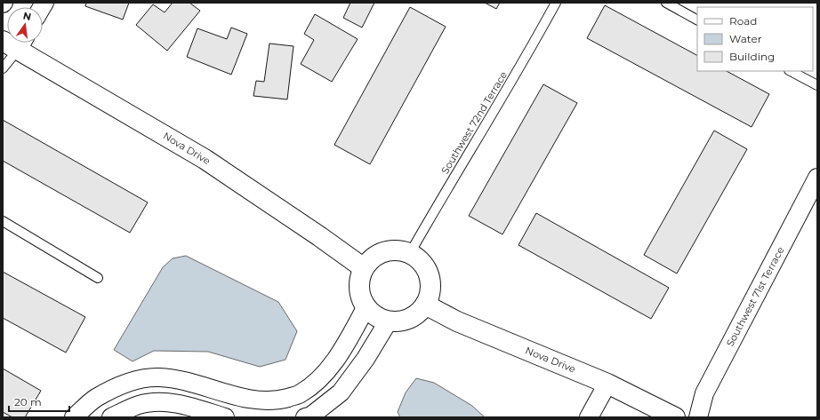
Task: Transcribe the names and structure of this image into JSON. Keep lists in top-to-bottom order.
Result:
{
  "streets": {
    "street": ["Nova Drive", "Southwest 71st Terrace"],
    "lane": ["Southwest 72nd Terrace"]
  },
  "crossings": [
    ["Southwest 72nd Terrace", "Nova Drive"]
  ],
  "legend": ["Road", "Water", "Building"],
  "scale_bar": "20 m",
  "north": "top"
}
